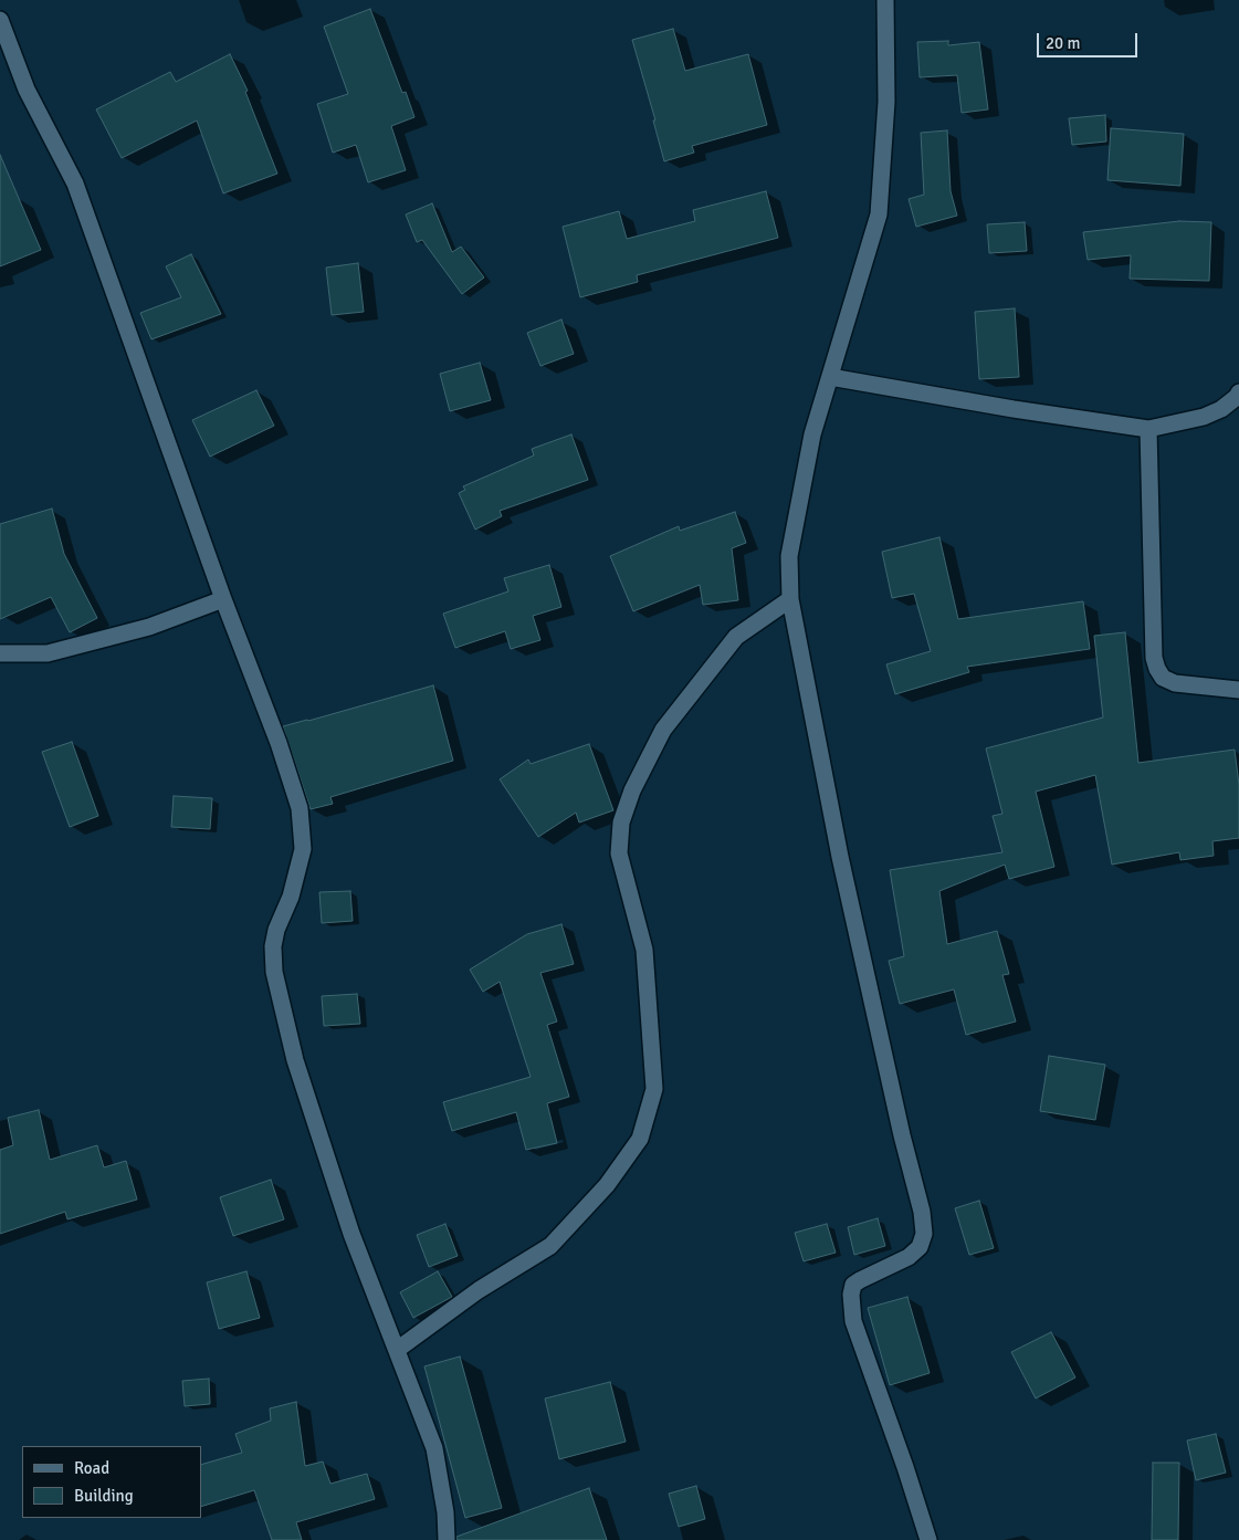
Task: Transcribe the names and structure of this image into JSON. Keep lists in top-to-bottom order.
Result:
{
  "legend": ["Road", "Building"],
  "scale_bar": "20 m"
}
